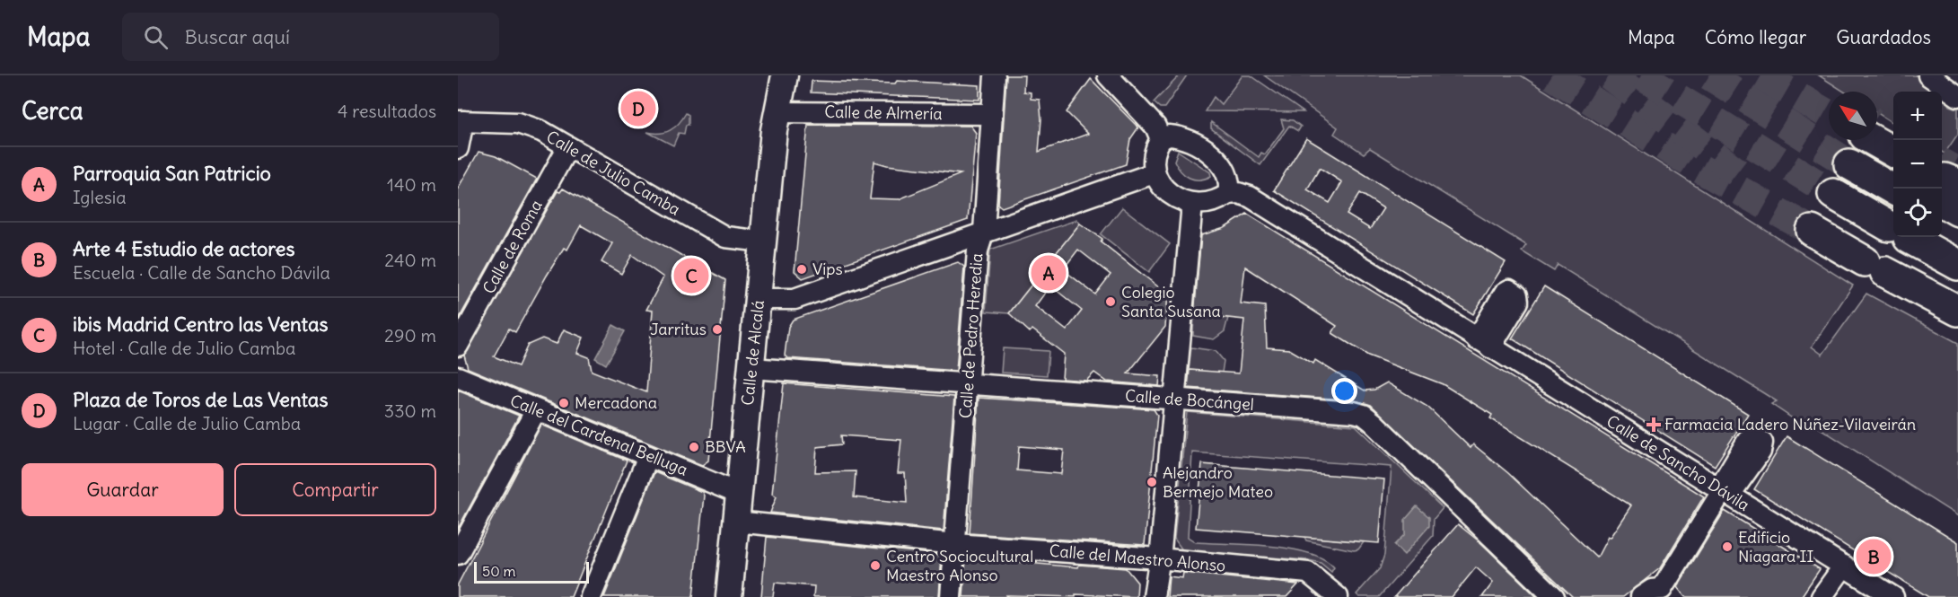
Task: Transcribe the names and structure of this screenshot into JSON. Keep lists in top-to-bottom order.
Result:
{
  "streets": {
    "main road": ["Calle de Alcalá"],
    "street": [
      "Calle de Almería",
      "Calle de Julio Camba",
      "Calle de Roma",
      "Calle de Pedro Heredia",
      "Calle de Bocángel",
      "Calle del Cardenal Belluga",
      "Calle de Sancho Dávila",
      "Calle del Maestro Alonso"
    ]
  },
  "crossings": [
    ["Calle de Almería", "Calle de Pedro Heredia"],
    ["Calle de Almería", "Calle de Alcalá"],
    ["Calle de Julio Camba", "Calle de Roma"],
    ["Calle de Julio Camba", "Calle de Alcalá"],
    ["Calle de Pedro Heredia", "Calle de Bocángel"],
    ["Calle de Pedro Heredia", "Calle del Maestro Alonso"],
    ["Calle de Alcalá", "Calle de Bocángel"],
    ["Calle de Alcalá", "Calle del Cardenal Belluga"],
    ["Calle de Alcalá", "Calle del Maestro Alonso"]
  ],
  "places": {
    "other": [
      "Vips",
      "Colegio Santa Susana",
      "Jarritus",
      "Mercadona",
      "BBVA",
      "Alejandro Bermejo Mateo",
      "Edificio Niagara II",
      "Centro Sociocultural Maestro Alonso"
    ],
    "health": ["Farmacia Ladero Núñez-Vilaveirán"]
  },
  "scale_bar": "50 m",
  "north": "top left",
  "page": {
    "header": "Mapa",
    "search": "Buscar aquí",
    "nav": ["Mapa", "Cómo llegar", "Guardados"],
    "heading": ["Cerca", "4 resultados"],
    "pins": [
      "D",
      "A",
      "C",
      "B"
    ],
    "map_buttons": ["+", "−"],
    "list": [
      {
        "mark": "A",
        "name": "Parroquia San Patricio",
        "note": "Iglesia",
        "value": "140 m"
      },
      {
        "mark": "B",
        "name": "Arte 4 Estudio de actores",
        "note": "Escuela · Calle de Sancho Dávila",
        "value": "240 m"
      },
      {
        "mark": "C",
        "name": "ibis Madrid Centro las Ventas",
        "note": "Hotel · Calle de Julio Camba",
        "value": "290 m"
      },
      {
        "mark": "D",
        "name": "Plaza de Toros de Las Ventas",
        "note": "Lugar · Calle de Julio Camba",
        "value": "330 m"
      }
    ],
    "buttons": ["Guardar", "Compartir"],
    "scale": "50 m"
  }
}
